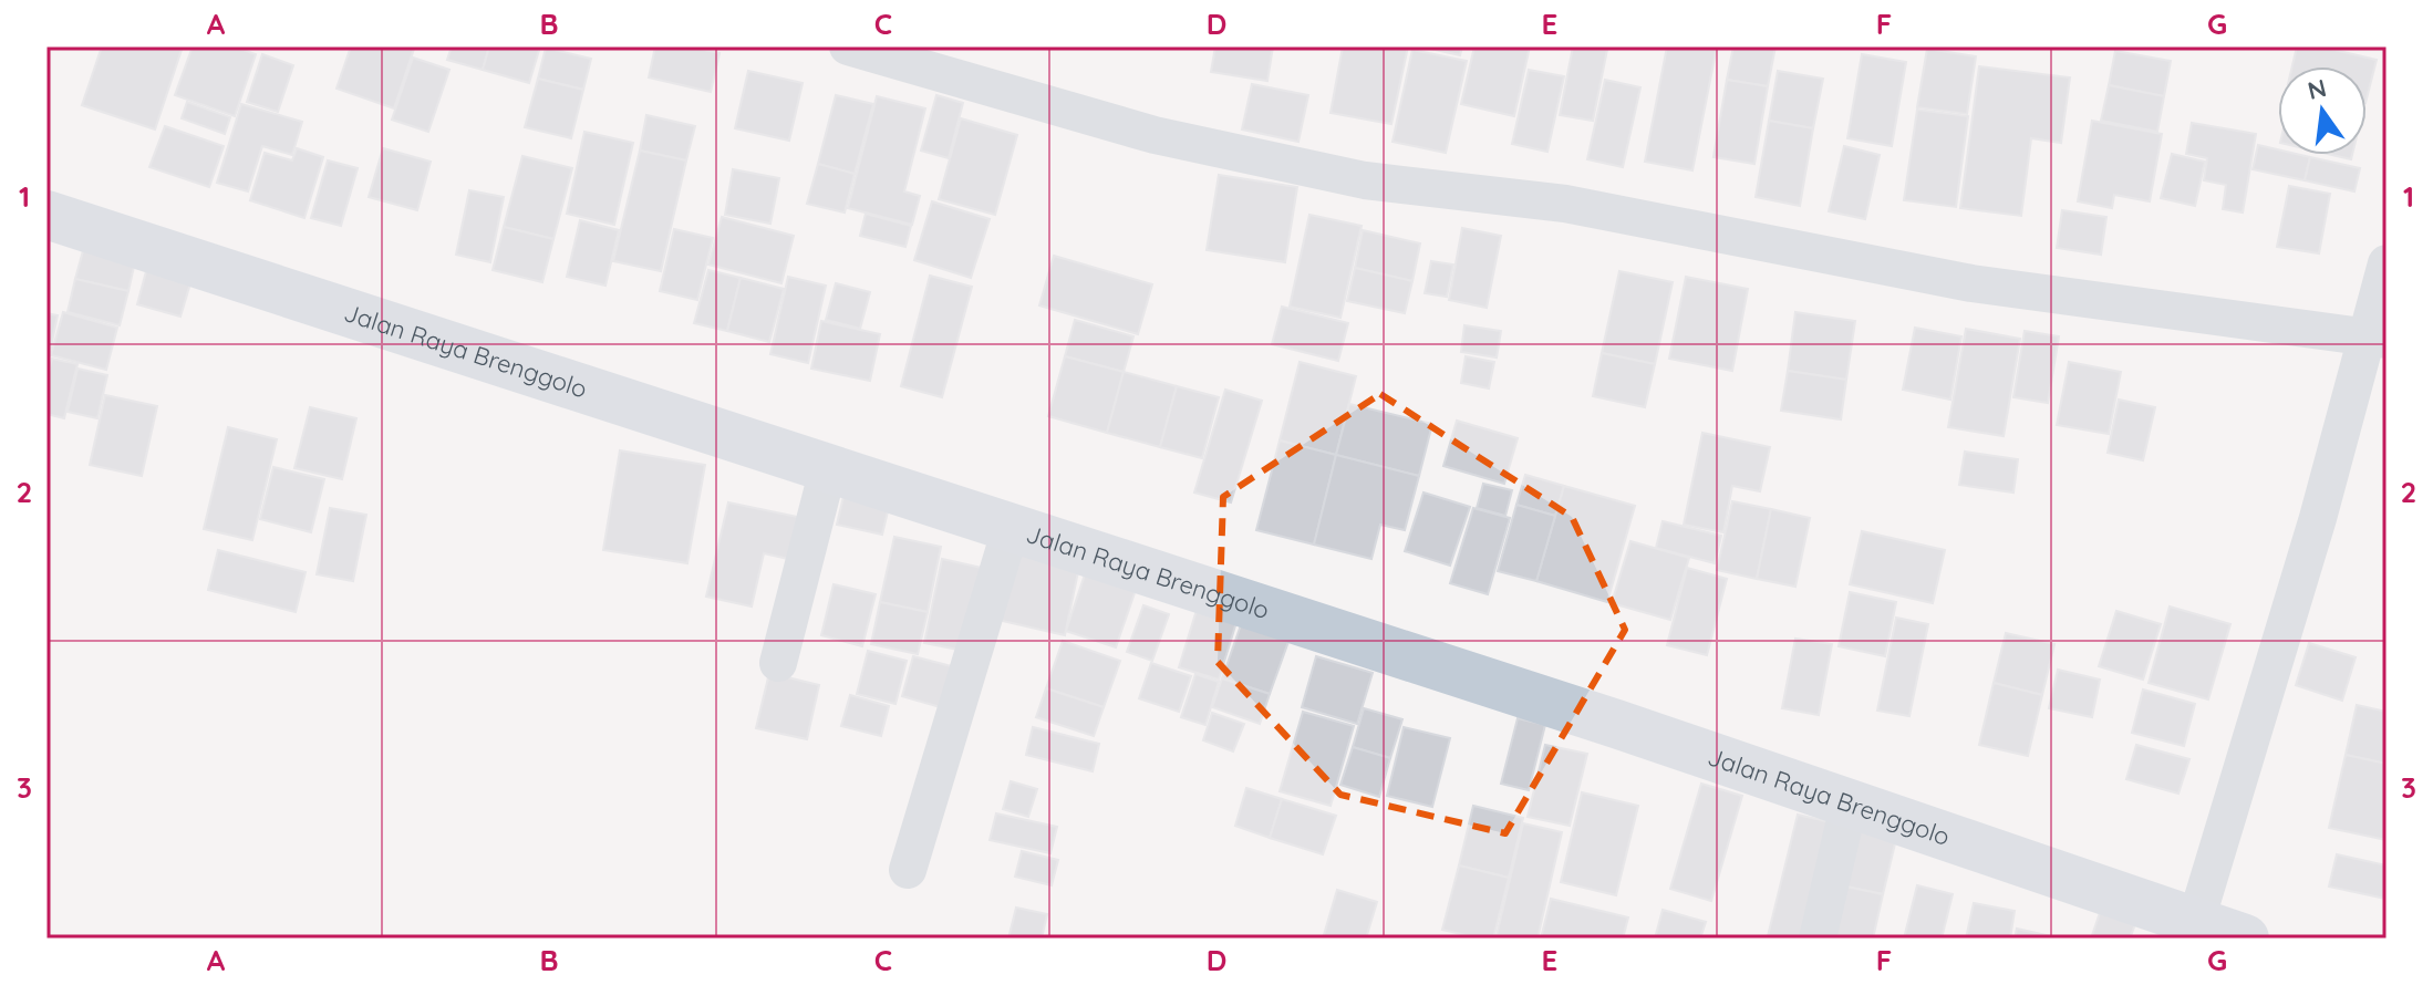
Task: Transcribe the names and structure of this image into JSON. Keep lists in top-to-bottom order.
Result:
{
  "streets": {
    "main road": ["Jalan Raya Brenggolo"]
  },
  "north": "top",
  "grid": {
    "columns": [
      "A",
      "B",
      "C",
      "D",
      "E",
      "F",
      "G"
    ],
    "rows": ["1", "2", "3"]
  }
}
